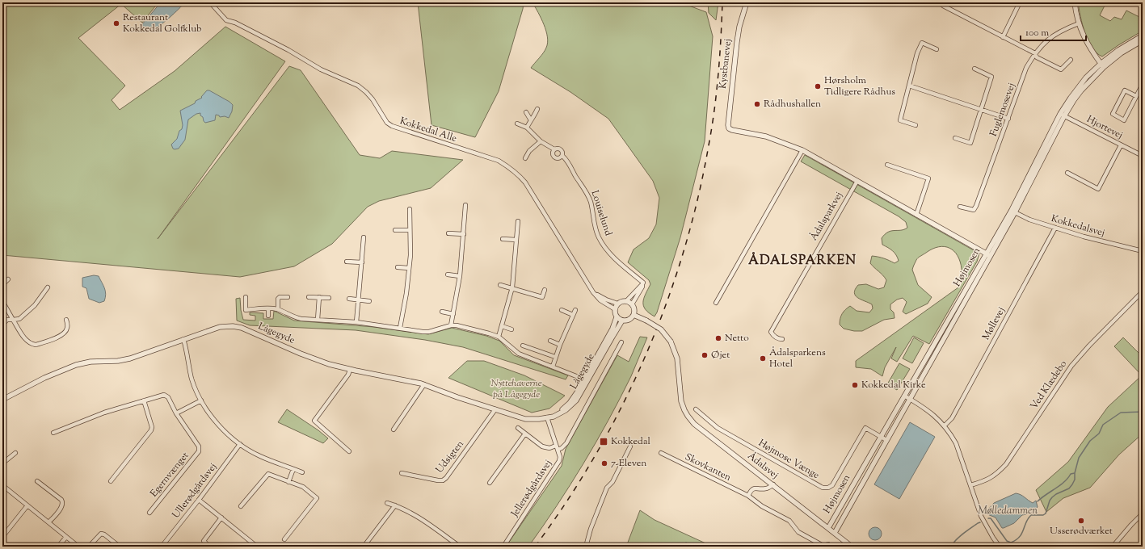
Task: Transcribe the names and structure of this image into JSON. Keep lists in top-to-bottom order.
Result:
{
  "streets": {
    "street": [
      "Kystbanevej",
      "Fuglemosevej",
      "Hjortevej",
      "Kokkedal Alle",
      "Louiselund",
      "Ådalsparkvej",
      "Kokkedalsvej",
      "Højmosen",
      "Møllevej",
      "Lågegyde",
      "Ved Klædebo",
      "Udsigten",
      "Højmose Vænge",
      "Ådalsvej",
      "Skovkanten",
      "Egernvænget",
      "Jellerødgårdsvej",
      "Ullerødgårdsvej"
    ]
  },
  "crossings": [
    ["Hjortevej", "Højmosen"],
    ["Kokkedal Alle", "Lågegyde"],
    ["Kokkedal Alle", "Ådalsvej"],
    ["Kokkedalsvej", "Højmosen"],
    ["Kokkedalsvej", "Møllevej"],
    ["Højmosen", "Højmose Vænge"],
    ["Højmosen", "Ådalsvej"],
    ["Lågegyde", "Udsigten"],
    ["Lågegyde", "Ådalsvej"],
    ["Lågegyde", "Jellerødgårdsvej"]
  ],
  "districts": ["ÅDALSPARKEN"],
  "water": ["Mølledammen"],
  "parks": ["Nyttehaverne på Lågegyde"],
  "places": {
    "other": [
      "Restaurant Kokkedal Golfklub",
      "Hørsholm Tidligere Rådhus",
      "Rådhushallen",
      "Netto",
      "Øjet",
      "Ådalsparkens Hotel",
      "Kokkedal Kirke",
      "7-Eleven",
      "Usserødværket"
    ],
    "transit": ["Kokkedal"]
  },
  "scale_bar": "100 m"
}
